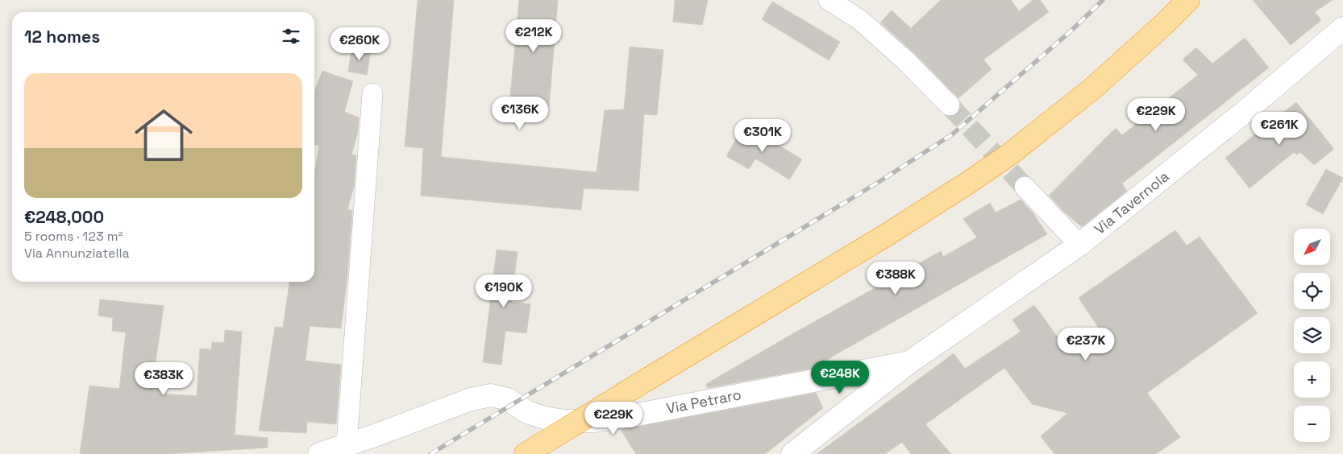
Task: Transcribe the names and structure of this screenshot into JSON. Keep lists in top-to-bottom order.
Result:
{
  "streets": {
    "main road": ["Via Tavernola", "Via Petraro"]
  },
  "crossings": [
    ["Via Tavernola", "Via Petraro"]
  ],
  "north": "bottom left",
  "page": {
    "heading": "12 homes",
    "price": [
      "€212K",
      "€260K",
      "€136K",
      "€229K",
      "€261K",
      "€301K",
      "€388K",
      "€190K",
      "€237K",
      "€248K",
      "€383K",
      "€229K"
    ],
    "list": [
      {
        "name": "€248,000",
        "note": "5 rooms · 123 m² · Via Annunziatella"
      }
    ],
    "map_buttons": ["+", "−"]
  }
}
